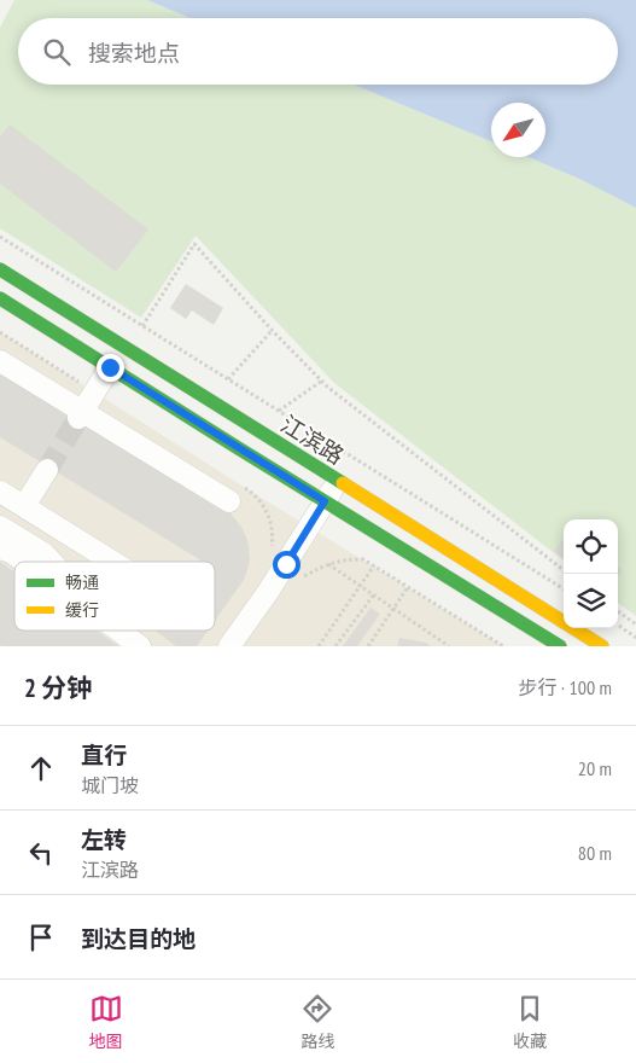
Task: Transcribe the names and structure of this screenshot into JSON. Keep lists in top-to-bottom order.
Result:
{
  "streets": {
    "main road": ["江滨路"]
  },
  "legend": ["畅通", "缓行"],
  "north": "bottom left",
  "page": {
    "search": "搜索地点",
    "heading": ["2 分钟", "步行 · 100 m"],
    "list": [
      ["直行", "城门坡", "20 m"],
      ["左转", "江滨路", "80 m"],
      "到达目的地"
    ],
    "nav": ["地图", "路线", "收藏"]
  }
}
